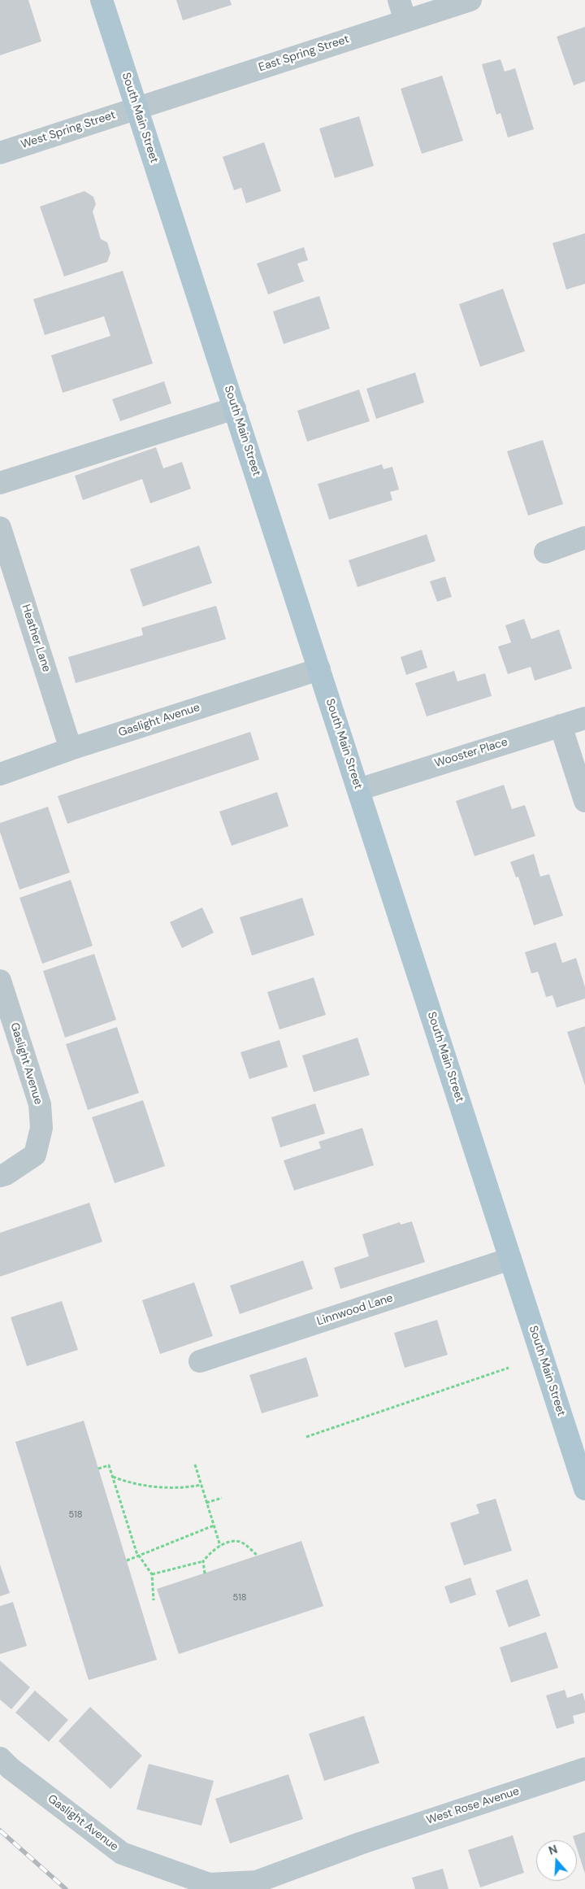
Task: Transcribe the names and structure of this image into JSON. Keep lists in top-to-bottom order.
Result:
{
  "streets": {
    "main road": ["South Main Street"],
    "street": [
      "East Spring Street",
      "West Spring Street",
      "Heather Lane",
      "Gaslight Avenue",
      "Wooster Place",
      "Linnwood Lane",
      "West Rose Avenue"
    ]
  },
  "crossings": [
    ["East Spring Street", "South Main Street"],
    ["East Spring Street", "West Spring Street"],
    ["South Main Street", "West Spring Street"],
    ["South Main Street", "Gaslight Avenue"],
    ["South Main Street", "Wooster Place"],
    ["South Main Street", "Linnwood Lane"],
    ["Heather Lane", "Gaslight Avenue"],
    ["Gaslight Avenue", "West Rose Avenue"]
  ],
  "house_numbers": ["518", "518"],
  "north": "top"
}
